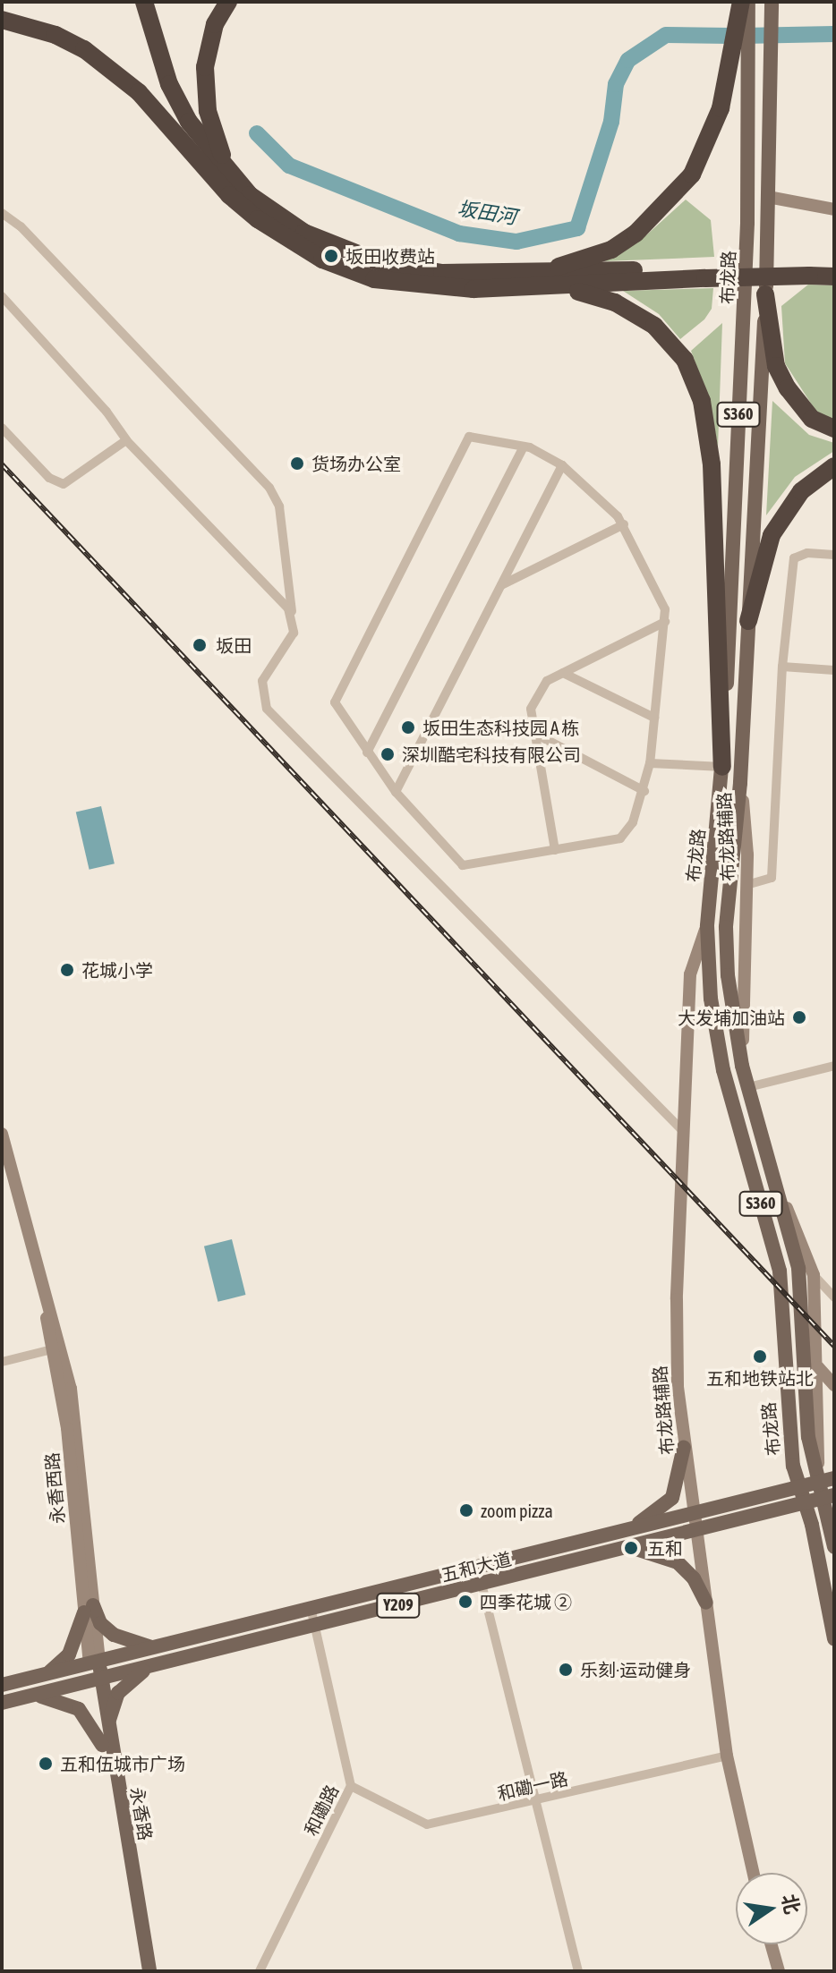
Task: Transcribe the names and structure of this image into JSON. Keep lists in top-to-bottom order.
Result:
{
  "streets": {
    "main road": [
      "布龙路",
      "S360",
      "布龙路辅路",
      "永香西路",
      "五和大道",
      "Y209",
      "永香路"
    ],
    "street": ["和磡一路", "和磡路"]
  },
  "crossings": [
    ["布龙路", "布龙路辅路"],
    ["布龙路", "五和大道"],
    ["布龙路辅路", "五和大道"],
    ["布龙路辅路", "和磡一路"],
    ["永香西路", "五和大道"],
    ["永香西路", "永香路"],
    ["五和大道", "和磡路"],
    ["五和大道", "永香路"],
    ["和磡一路", "和磡路"]
  ],
  "water": ["坂田河"],
  "places": [
    "坂田收费站",
    "货场办公室",
    "坂田",
    "坂田生态科技园 A 栋",
    "深圳酷宅科技有限公司",
    "花城小学",
    "大发埔加油站",
    "五和地铁站北",
    "zoom pizza",
    "五和",
    "四季花城 ②",
    "乐刻·运动健身",
    "五和伍城市广场"
  ],
  "north": "right"
}
